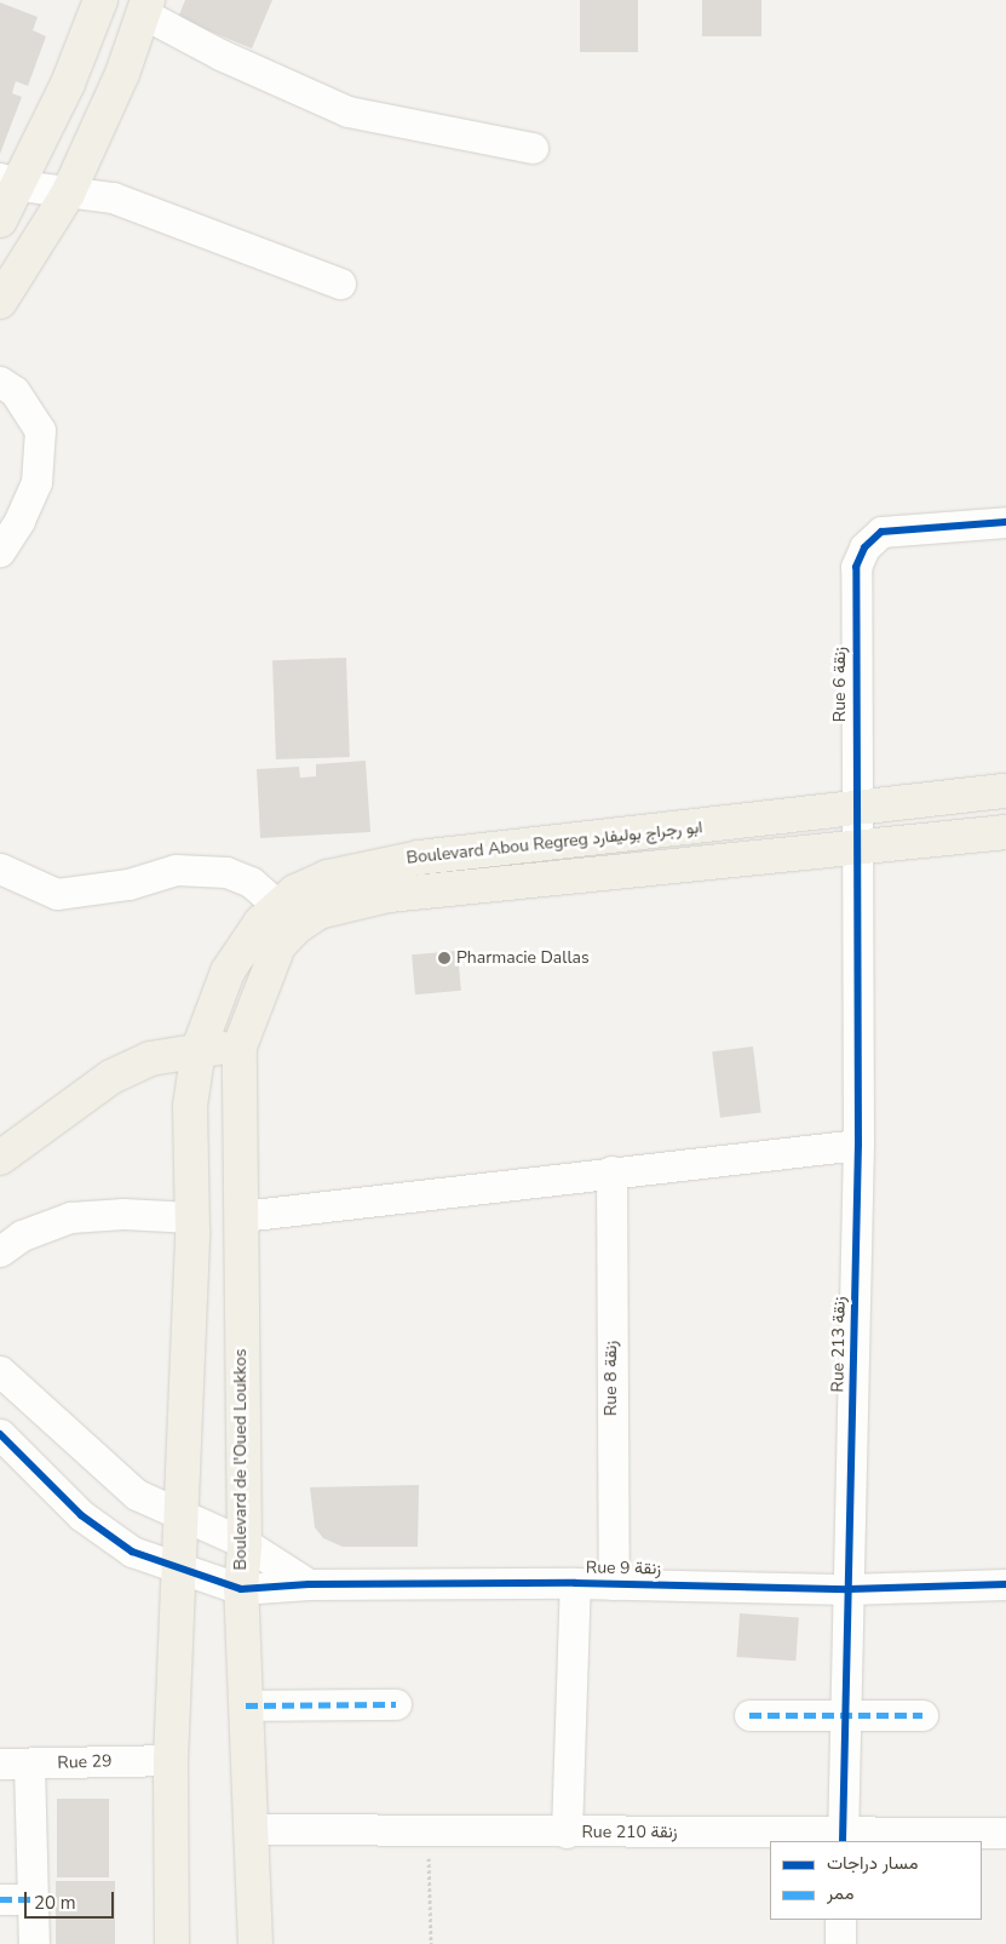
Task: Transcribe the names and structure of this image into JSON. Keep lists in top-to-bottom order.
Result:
{
  "streets": {
    "main road": ["Boulevard Abou Regreg ابو رجراج بوليفارد", "Boulevard de l'Oued Loukkos"],
    "street": [
      "Rue 6 زنقة",
      "Rue 213 زنقة",
      "Rue 8 زنقة",
      "Rue 9 زنقة",
      "Rue 29",
      "Rue 210 زنقة"
    ]
  },
  "crossings": [
    ["Rue 6 زنقة", "Boulevard Abou Regreg ابو رجراج بوليفارد"],
    ["Rue 6 زنقة", "Rue 213 زنقة"],
    ["Boulevard Abou Regreg ابو رجراج بوليفارد", "Rue 213 زنقة"],
    ["Boulevard Abou Regreg ابو رجراج بوليفارد", "Boulevard de l'Oued Loukkos"],
    ["Rue 213 زنقة", "Rue 9 زنقة"],
    ["Rue 213 زنقة", "Rue 210 زنقة"],
    ["Rue 8 زنقة", "Rue 9 زنقة"],
    ["Boulevard de l'Oued Loukkos", "Rue 9 زنقة"],
    ["Boulevard de l'Oued Loukkos", "Rue 210 زنقة"]
  ],
  "places": ["Pharmacie Dallas"],
  "legend": ["مسار دراجات", "ممر"],
  "scale_bar": "20 m"
}
